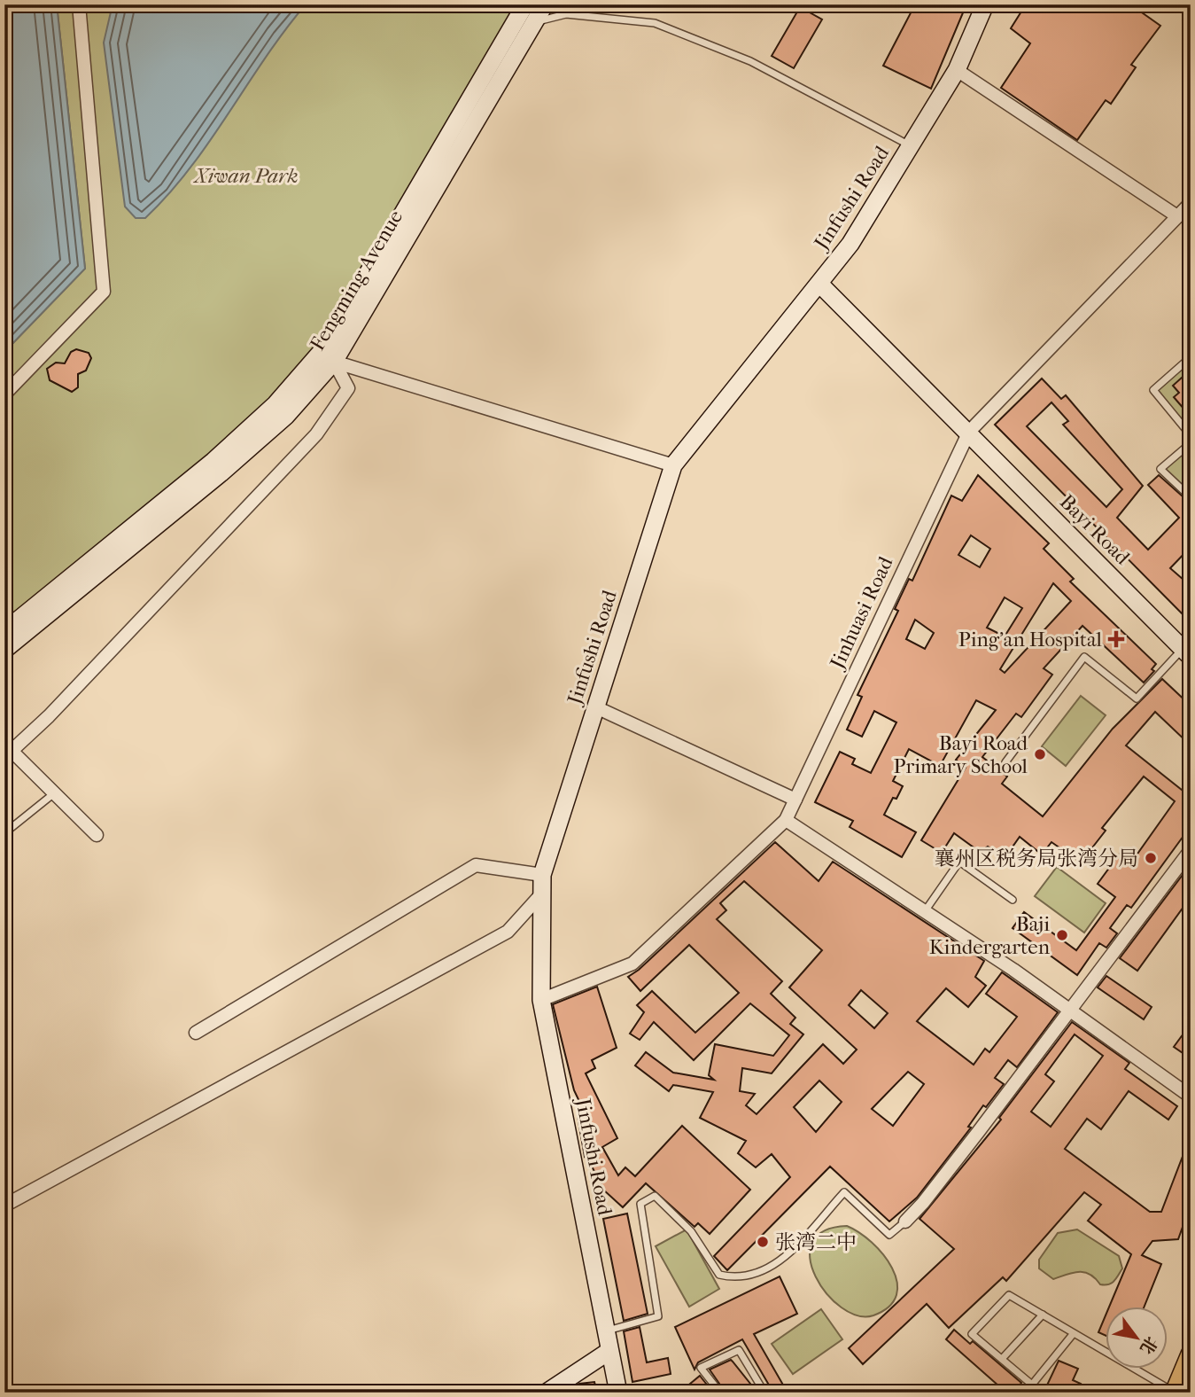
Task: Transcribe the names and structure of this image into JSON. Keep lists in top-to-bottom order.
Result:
{
  "streets": {
    "street": [
      "Jinfushi Road",
      "Fengming Avenue",
      "Bayi Road",
      "Jinhuasi Road"
    ]
  },
  "crossings": [
    ["Jinfushi Road", "Bayi Road"],
    ["Jinfushi Road", "Jinhuasi Road"],
    ["Bayi Road", "Jinhuasi Road"]
  ],
  "parks": ["Xiwan Park"],
  "places": {
    "health": ["Ping'an Hospital"],
    "other": [
      "Bayi Road Primary School",
      "襄州区税务局张湾分局",
      "Baji Kindergarten",
      "张湾二中"
    ]
  },
  "north": "bottom right"
}
